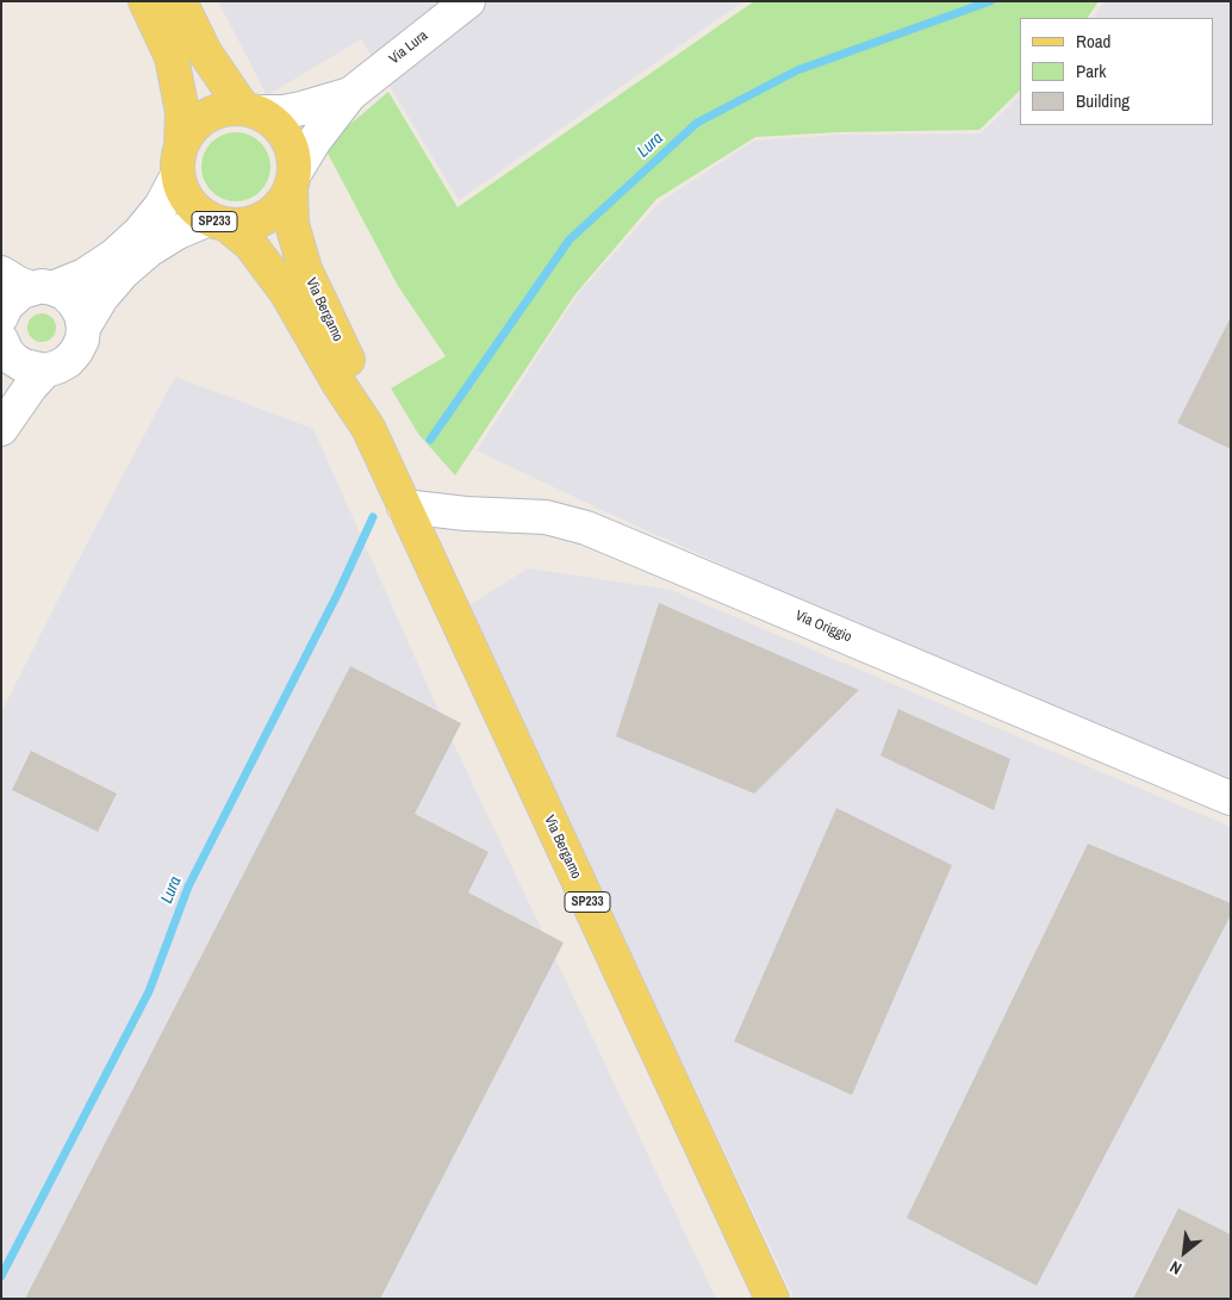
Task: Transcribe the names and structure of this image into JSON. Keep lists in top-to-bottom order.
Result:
{
  "streets": {
    "main road": ["SP233", "Via Bergamo"],
    "street": ["Via Lura", "Via Origgio"]
  },
  "crossings": [
    ["Via Lura", "SP233"],
    ["Via Lura", "Via Bergamo"],
    ["SP233", "Via Bergamo"],
    ["Via Bergamo", "Via Origgio"]
  ],
  "water": ["Lura"],
  "legend": ["Road", "Park", "Building"],
  "north": "bottom left"
}
